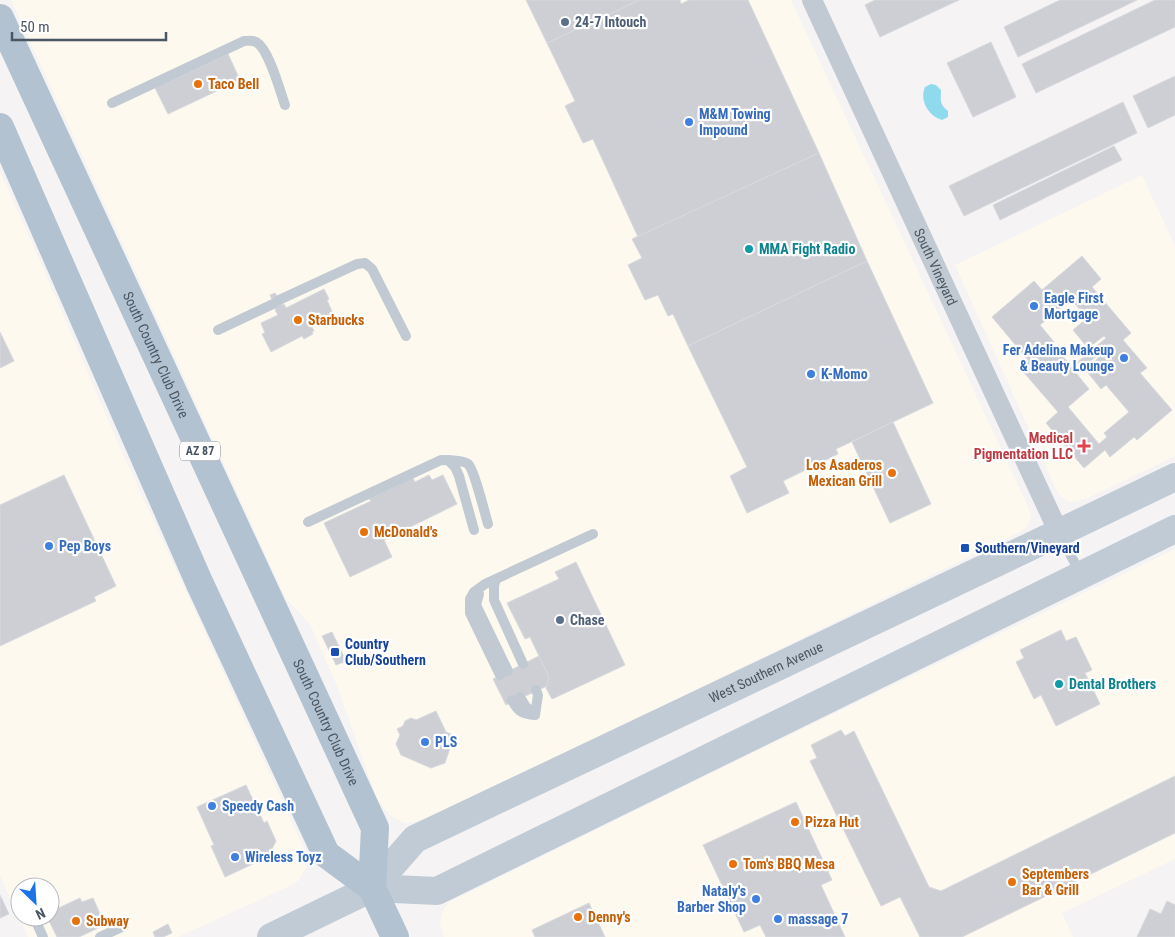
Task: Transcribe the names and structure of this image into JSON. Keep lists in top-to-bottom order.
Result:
{
  "streets": {
    "main road": ["South Country Club Drive", "AZ 87", "West Southern Avenue"],
    "street": ["South Vineyard"]
  },
  "crossings": [
    ["South Vineyard", "West Southern Avenue"],
    ["South Country Club Drive", "West Southern Avenue"]
  ],
  "places": {
    "other": [
      "24-7 Intouch",
      "Taco Bell",
      "M&M Towing Impound",
      "MMA Fight Radio",
      "Eagle First Mortgage",
      "Starbucks",
      "Fer Adelina Makeup & Beauty Lounge",
      "K-Momo",
      "Los Asaderos Mexican Grill",
      "McDonald's",
      "Pep Boys",
      "Chase",
      "Dental Brothers",
      "PLS",
      "Speedy Cash",
      "Pizza Hut",
      "Wireless Toyz",
      "Tom's BBQ Mesa",
      "Septembers Bar & Grill",
      "Nataly's Barber Shop",
      "Denny's",
      "massage 7",
      "Subway"
    ],
    "health": ["Medical Pigmentation LLC"],
    "transit": ["Southern/Vineyard", "Country Club/Southern"]
  },
  "scale_bar": "50 m",
  "north": "bottom right"
}
